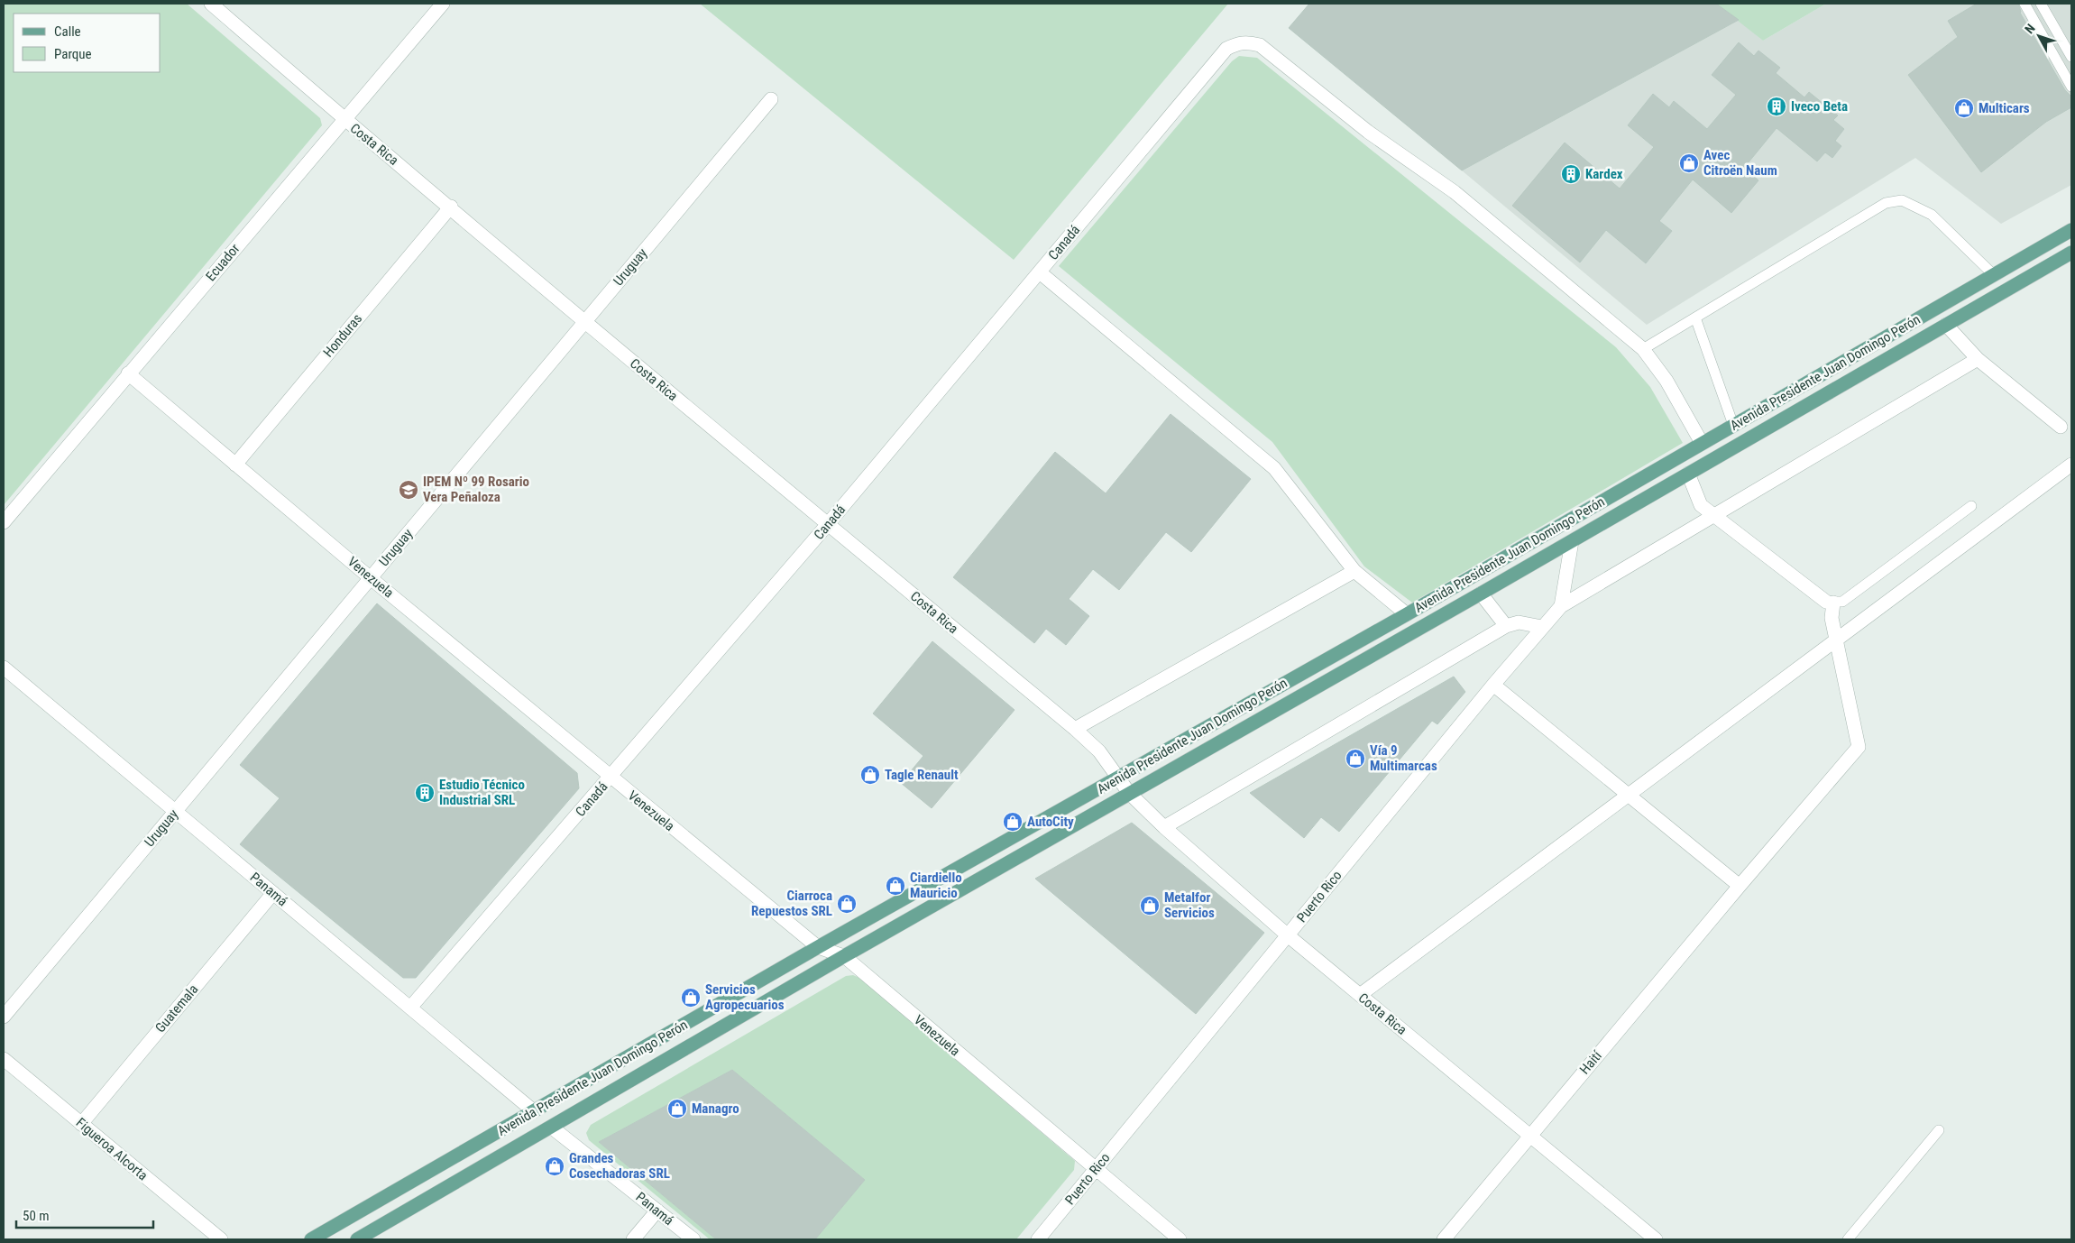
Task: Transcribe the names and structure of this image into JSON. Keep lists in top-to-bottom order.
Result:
{
  "streets": {
    "main road": ["Avenida Presidente Juan Domingo Perón"],
    "street": [
      "Costa Rica",
      "Canadá",
      "Ecuador",
      "Uruguay",
      "Honduras",
      "Venezuela",
      "Panamá",
      "Puerto Rico",
      "Guatemala",
      "Haití",
      "Figueroa Alcorta"
    ]
  },
  "crossings": [
    ["Costa Rica", "Canadá"],
    ["Costa Rica", "Ecuador"],
    ["Costa Rica", "Uruguay"],
    ["Costa Rica", "Honduras"],
    ["Costa Rica", "Avenida Presidente Juan Domingo Perón"],
    ["Costa Rica", "Puerto Rico"],
    ["Costa Rica", "Haití"],
    ["Canadá", "Venezuela"],
    ["Canadá", "Panamá"],
    ["Ecuador", "Venezuela"],
    ["Uruguay", "Venezuela"],
    ["Uruguay", "Panamá"],
    ["Honduras", "Venezuela"],
    ["Avenida Presidente Juan Domingo Perón", "Venezuela"],
    ["Avenida Presidente Juan Domingo Perón", "Panamá"],
    ["Venezuela", "Puerto Rico"],
    ["Panamá", "Guatemala"],
    ["Guatemala", "Figueroa Alcorta"]
  ],
  "places": {
    "building": ["Iveco Beta", "Kardex", "Estudio Técnico Industrial SRL"],
    "shop": [
      "Multicars",
      "Avec Citroën Naum",
      "Vía 9 Multimarcas",
      "Tagle Renault",
      "AutoCity",
      "Ciardiello Mauricio",
      "Ciarroca Repuestos SRL",
      "Metalfor Servicios",
      "Servicios Agropecuarios",
      "Managro",
      "Grandes Cosechadoras SRL"
    ],
    "school or university": ["IPEM Nº 99 Rosario Vera Peñaloza"]
  },
  "legend": ["Calle", "Parque"],
  "scale_bar": "50 m",
  "north": "top left"
}
